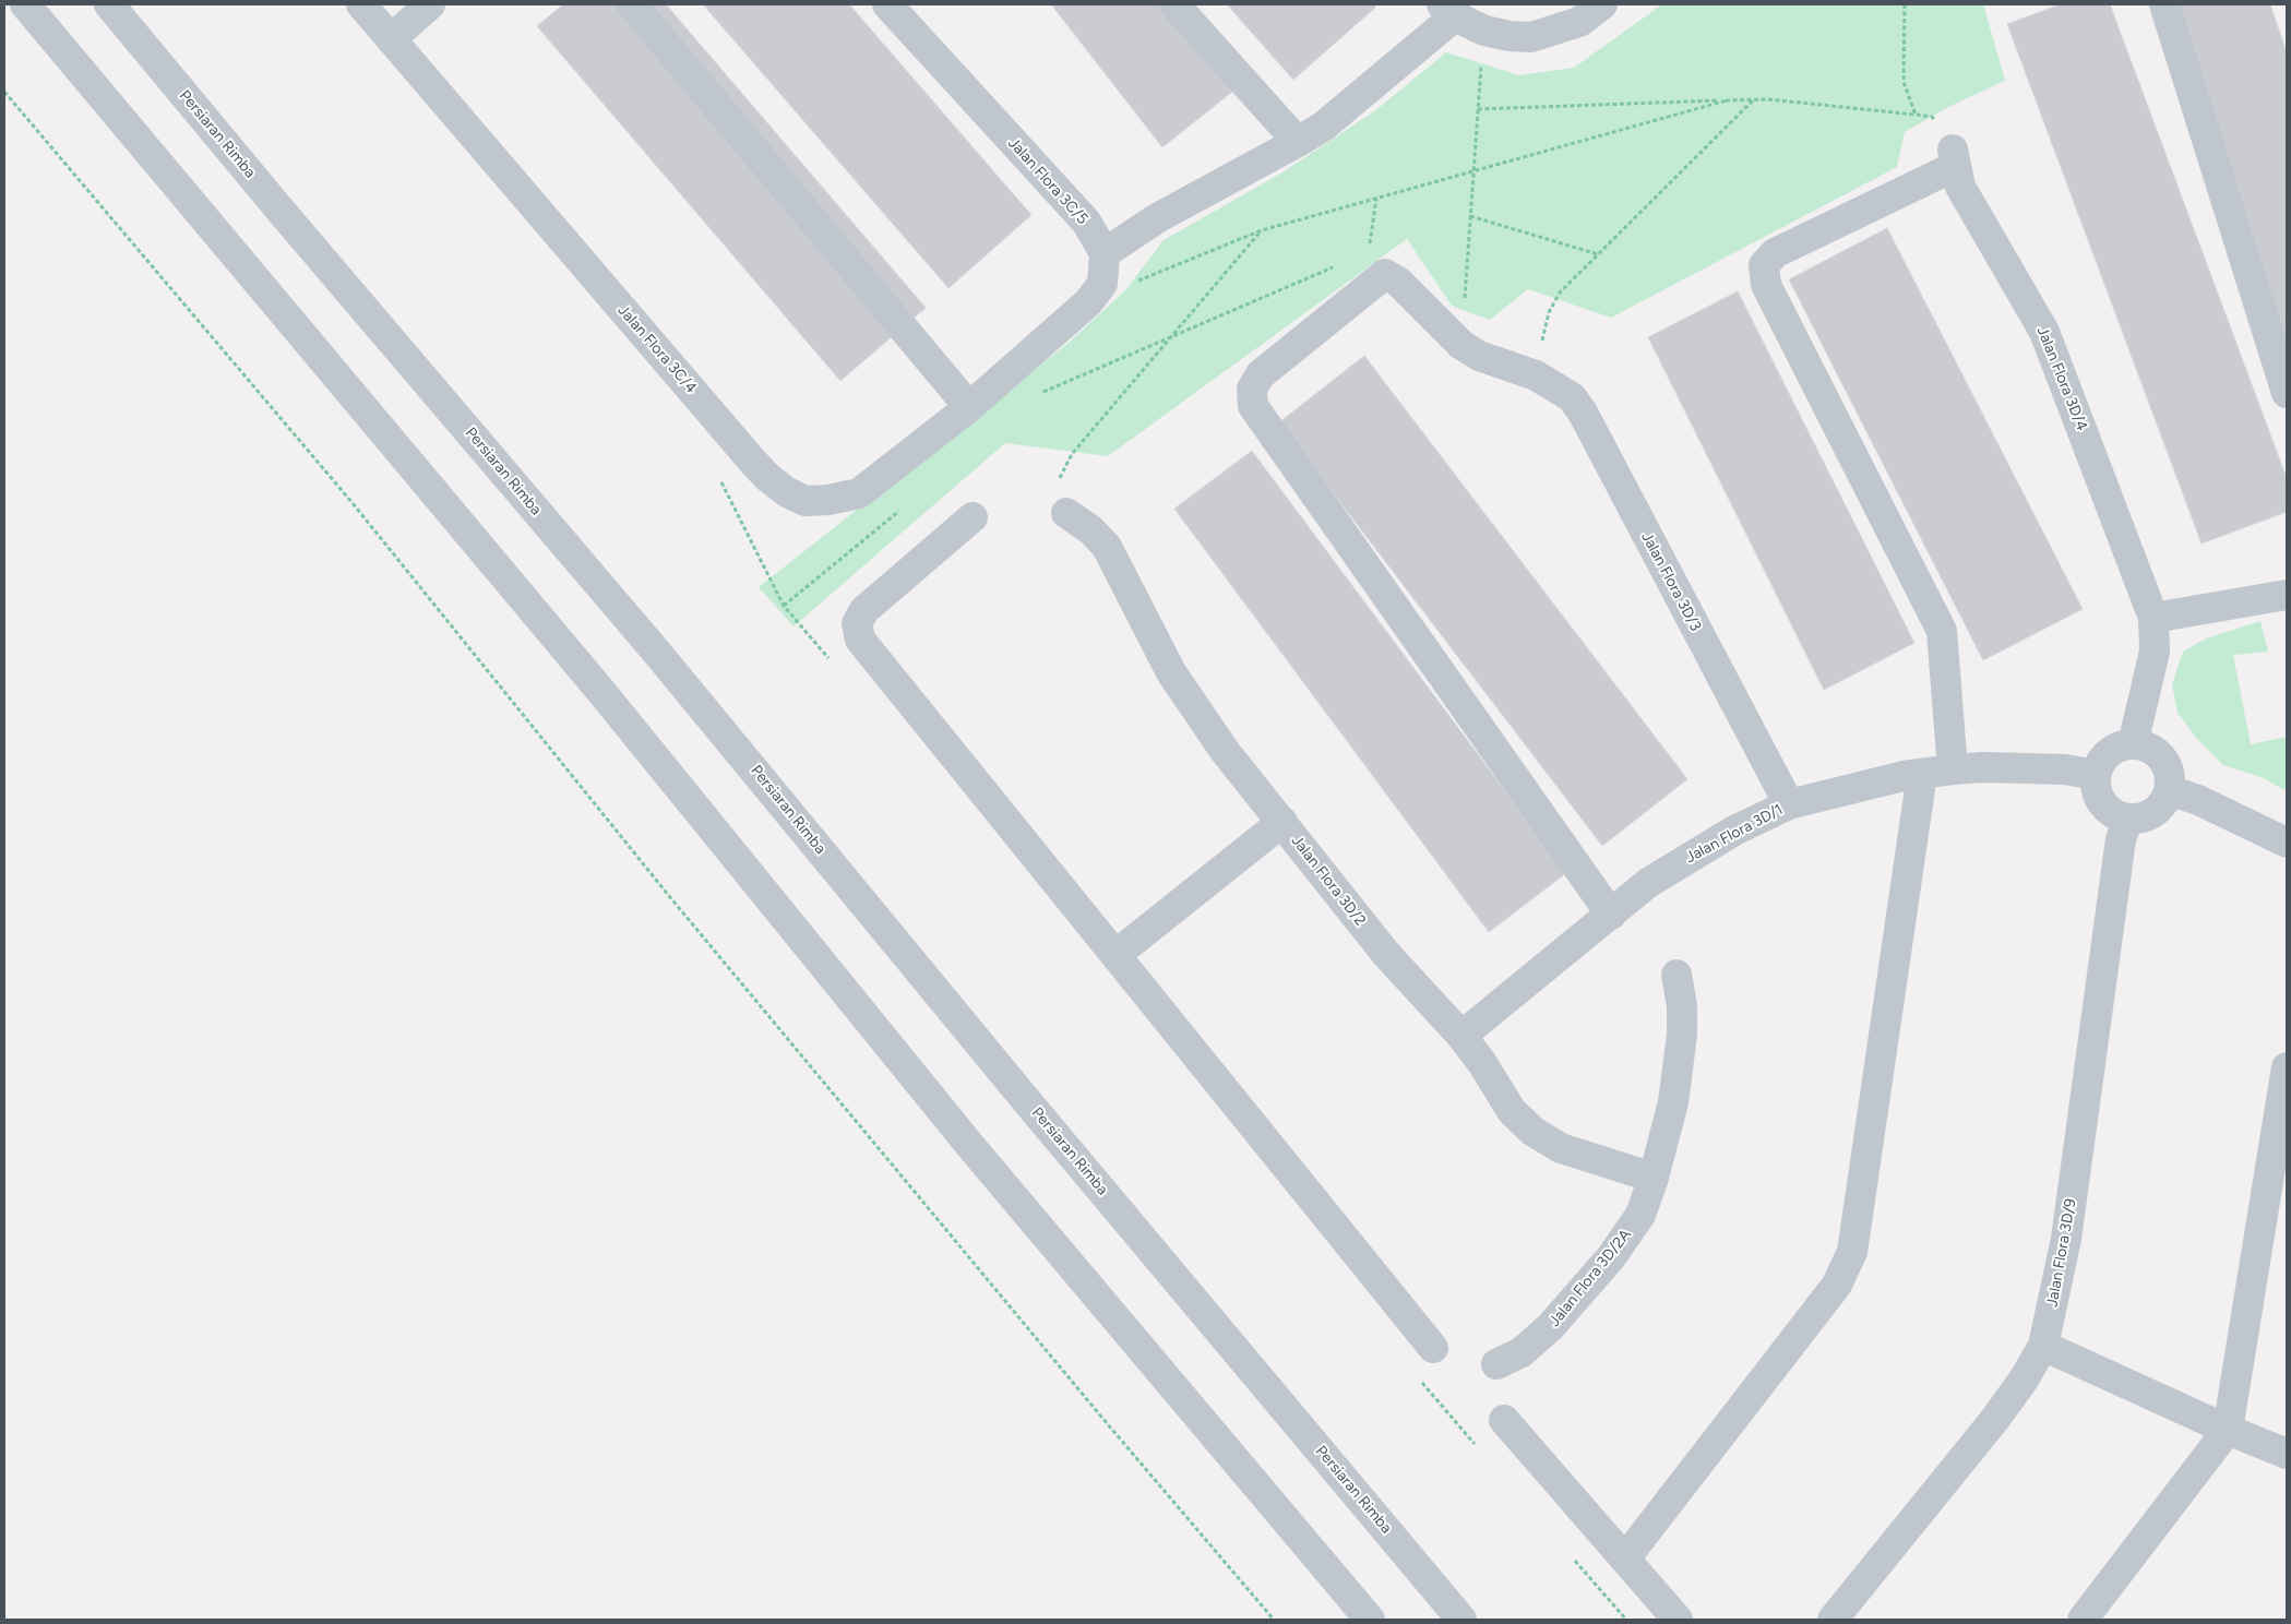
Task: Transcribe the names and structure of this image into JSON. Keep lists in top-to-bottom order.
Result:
{
  "streets": {
    "street": [
      "Persiaran Rimba",
      "Jalan Flora 3C/5",
      "Jalan Flora 3C/4",
      "Jalan Flora 3D/4",
      "Jalan Flora 3D/3",
      "Jalan Flora 3D/1",
      "Jalan Flora 3D/2",
      "Jalan Flora 3D/9",
      "Jalan Flora 3D/2A"
    ]
  },
  "crossings": [
    ["Jalan Flora 3D/4", "Jalan Flora 3D/1"],
    ["Jalan Flora 3D/4", "Jalan Flora 3D/9"],
    ["Jalan Flora 3D/3", "Jalan Flora 3D/1"],
    ["Jalan Flora 3D/1", "Jalan Flora 3D/2"],
    ["Jalan Flora 3D/1", "Jalan Flora 3D/9"],
    ["Jalan Flora 3D/2", "Jalan Flora 3D/2A"]
  ]
}
